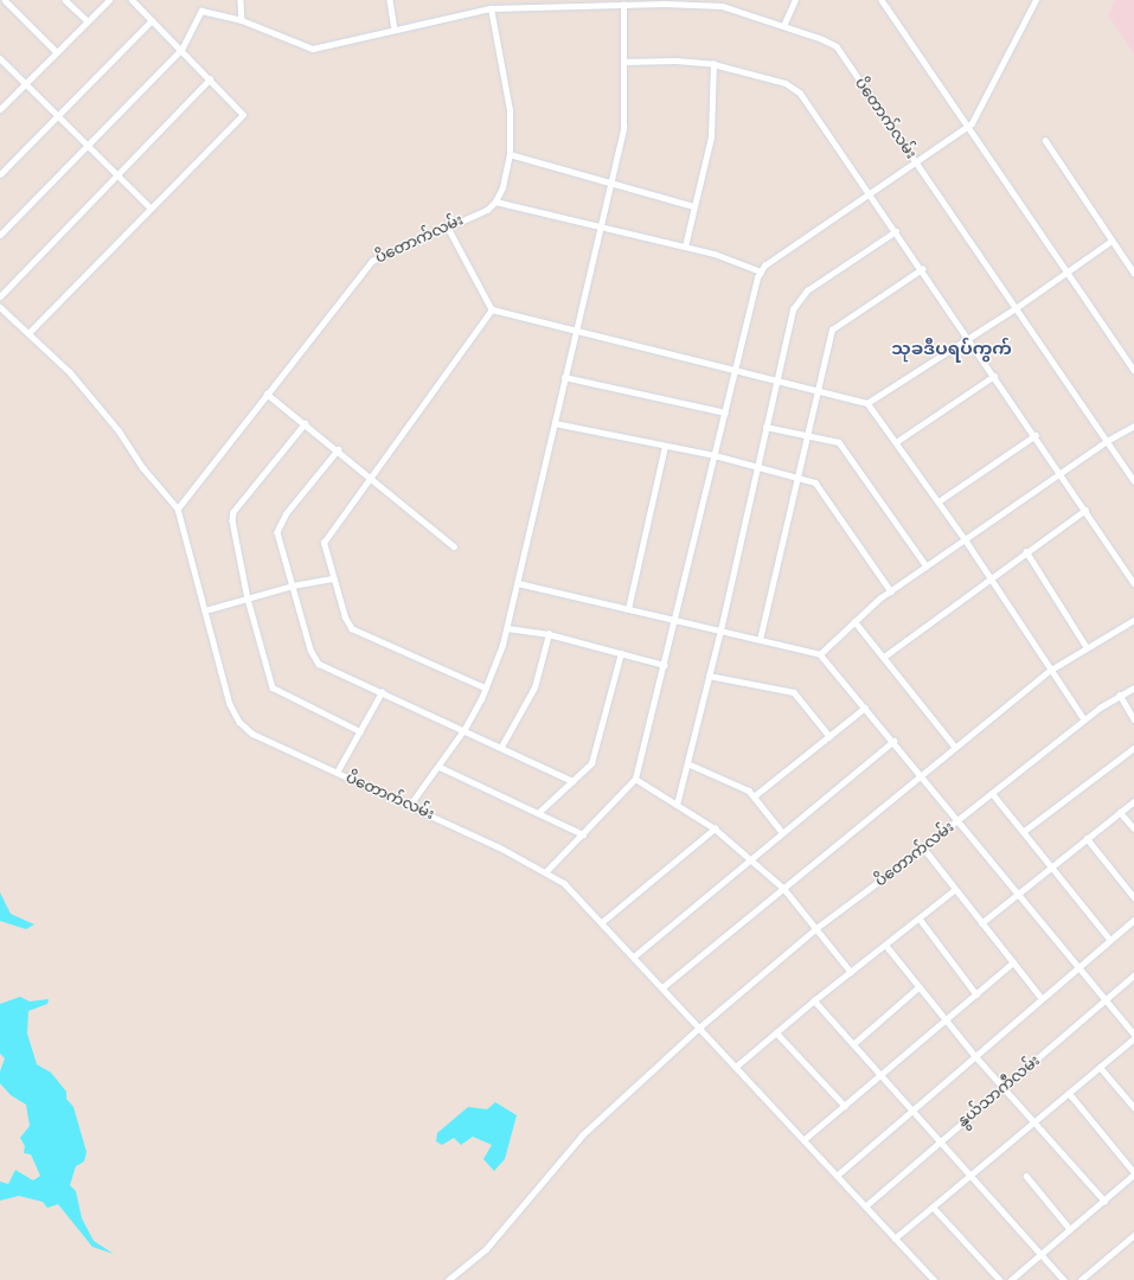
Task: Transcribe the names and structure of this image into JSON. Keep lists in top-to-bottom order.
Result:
{
  "streets": {
    "street": ["ပိတောက်လမ်း", "နွယ်သာကီလမ်း"]
  },
  "districts": ["သုခဒီပရပ်ကွက်"]
}
